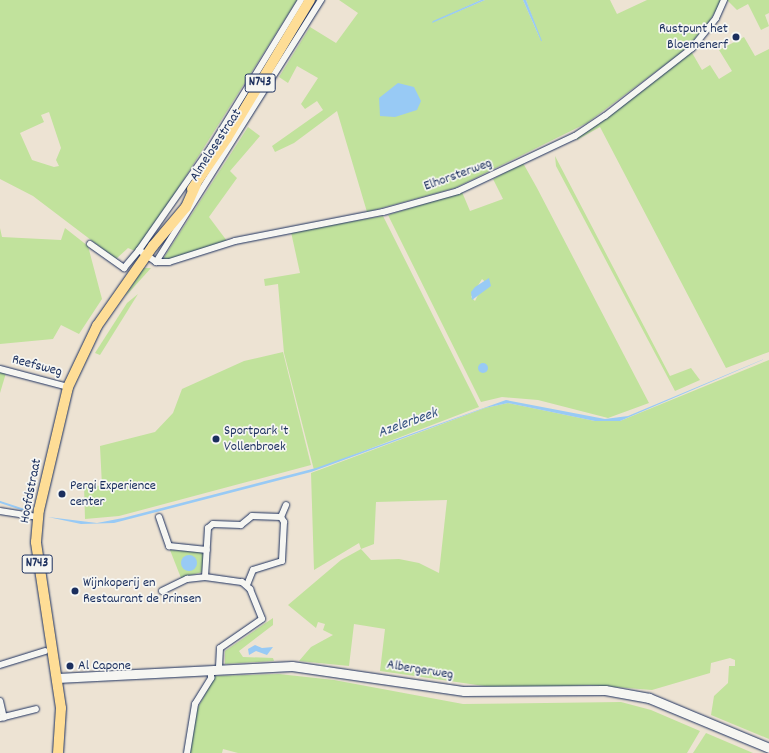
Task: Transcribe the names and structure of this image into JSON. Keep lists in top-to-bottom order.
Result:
{
  "streets": {
    "main road": [
      "N743",
      "Almelosestraat",
      "Hoofdstraat",
      "Albergerweg"
    ],
    "street": ["Elhorsterweg", "Reefsweg"]
  },
  "crossings": [
    ["Almelosestraat", "Elhorsterweg"],
    ["Almelosestraat", "Hoofdstraat"],
    ["Reefsweg", "Hoofdstraat"],
    ["Hoofdstraat", "Albergerweg"]
  ],
  "water": ["Azelerbeek"],
  "places": [
    "Rustpunt het Bloemenerf",
    "Sportpark 't Vollenbroek",
    "Pergi Experience center",
    "Wijnkoperij en Restaurant de Prinsen",
    "Al Capone"
  ]
}
